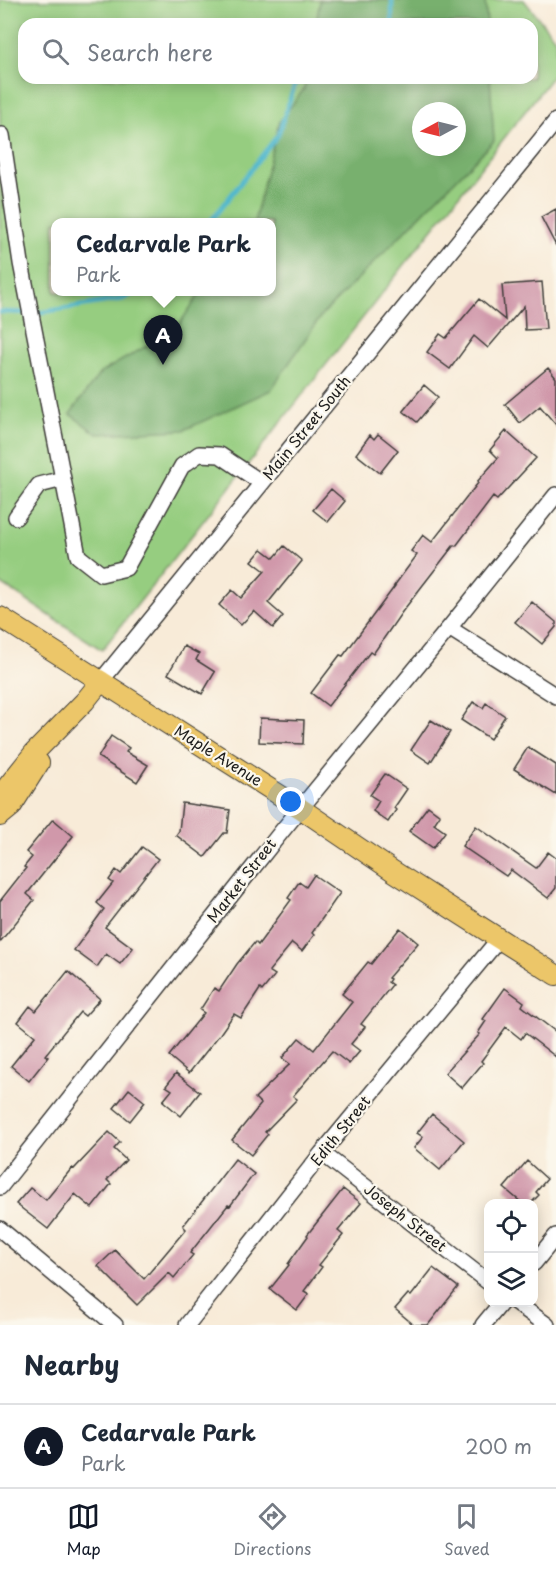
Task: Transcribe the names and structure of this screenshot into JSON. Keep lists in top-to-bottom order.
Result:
{
  "streets": {
    "main road": ["Main Street South", "Maple Avenue"],
    "street": ["Market Street", "Edith Street", "Joseph Street"]
  },
  "crossings": [
    ["Main Street South", "Maple Avenue"],
    ["Maple Avenue", "Market Street"],
    ["Maple Avenue", "Edith Street"],
    ["Edith Street", "Joseph Street"]
  ],
  "north": "left",
  "page": {
    "search": "Search here",
    "popup": ["Cedarvale Park", "Park"],
    "pins": "A",
    "heading": "Nearby",
    "list": [
      {
        "mark": "A",
        "name": "Cedarvale Park",
        "note": "Park",
        "value": "200 m"
      }
    ],
    "nav": ["Map", "Directions", "Saved"]
  }
}
